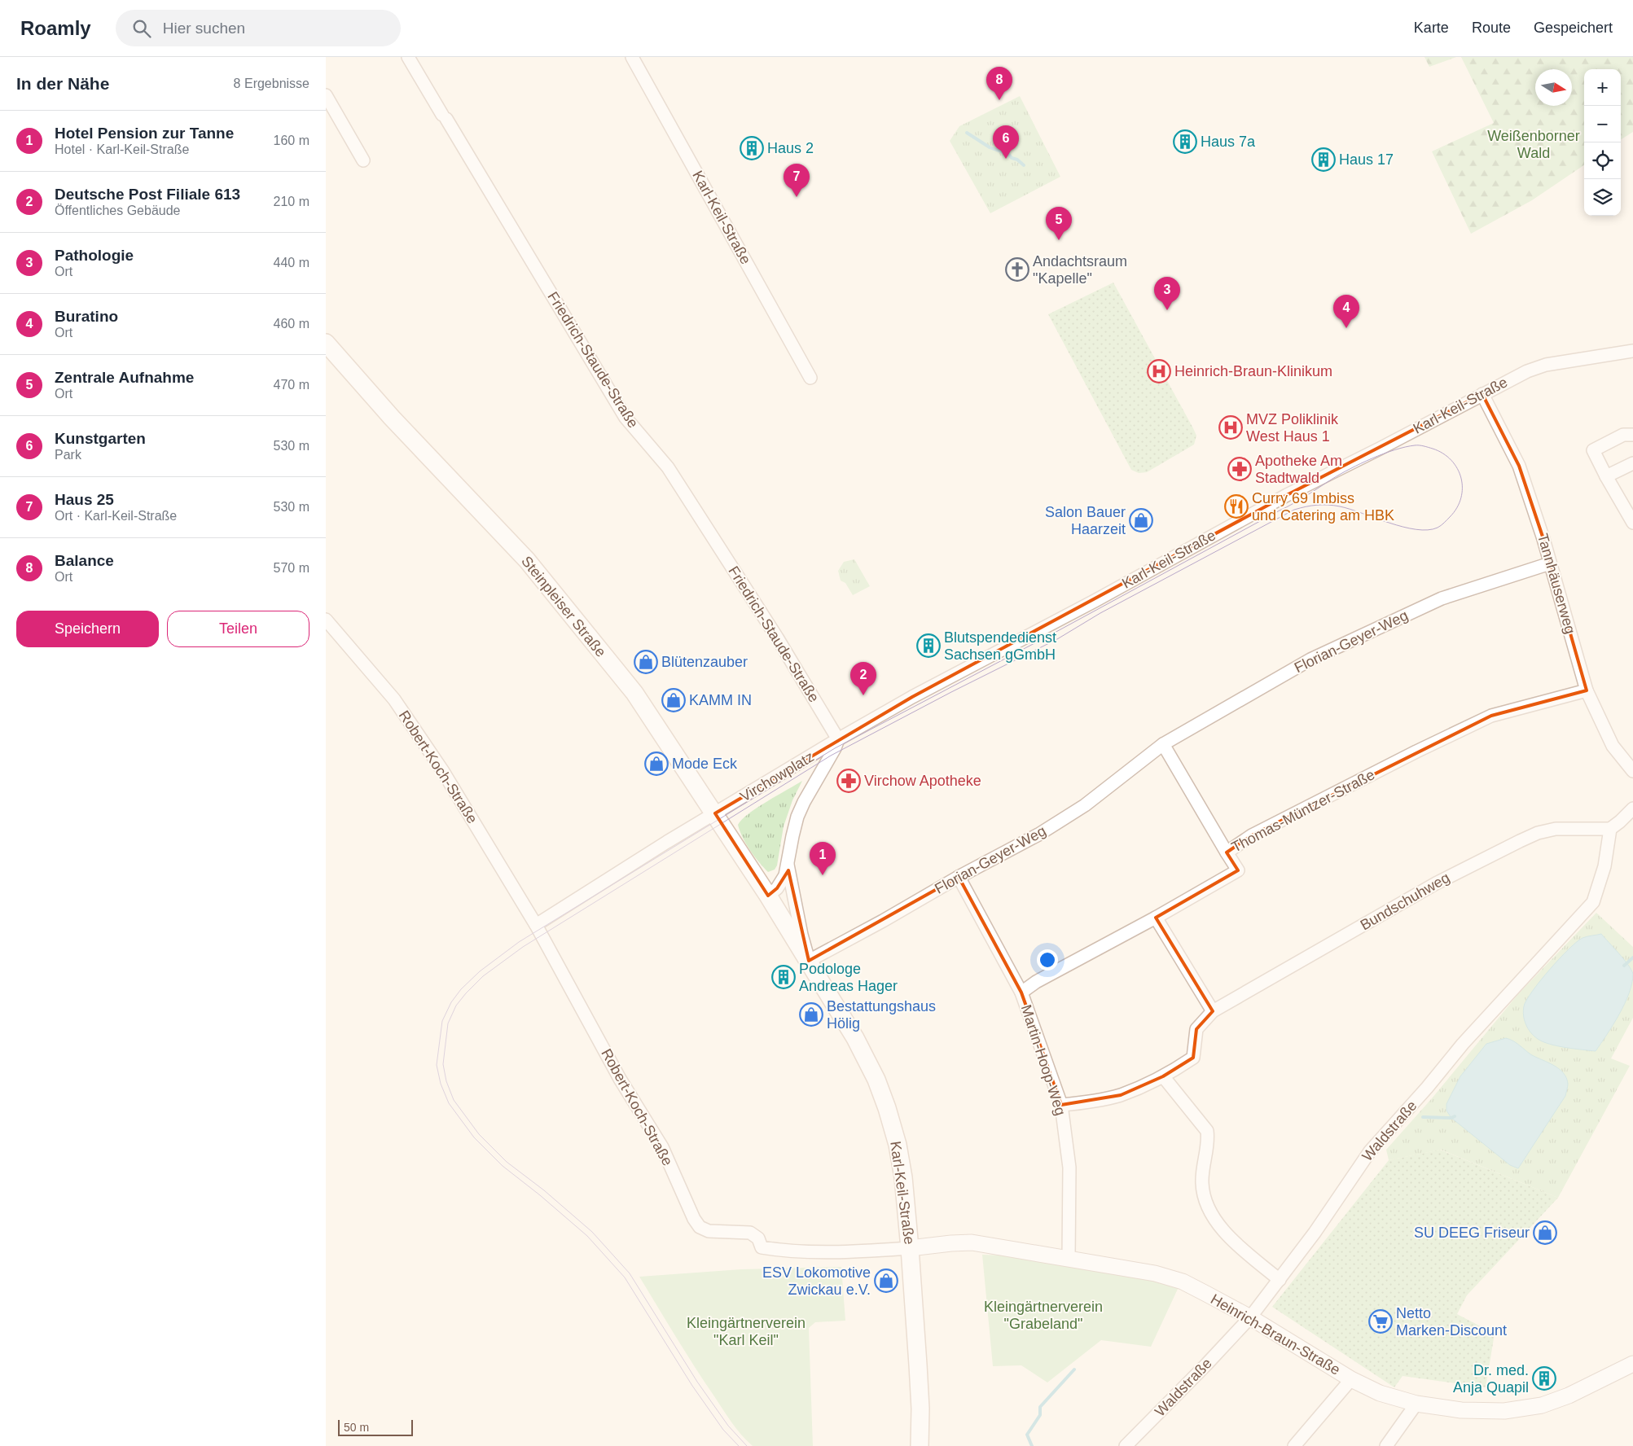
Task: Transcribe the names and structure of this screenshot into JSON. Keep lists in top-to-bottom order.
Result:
{
  "streets": {
    "main road": ["Karl-Keil-Straße", "Steinpleiser Straße"],
    "street": [
      "Friedrich-Staude-Straße",
      "Tannhäuserweg",
      "Florian-Geyer-Weg",
      "Robert-Koch-Straße",
      "Virchowplatz",
      "Thomas-Müntzer-Straße",
      "Bundschuhweg",
      "Martin-Hoop-Weg",
      "Waldstraße",
      "Heinrich-Braun-Straße"
    ]
  },
  "crossings": [
    ["Karl-Keil-Straße", "Friedrich-Staude-Straße"],
    ["Karl-Keil-Straße", "Tannhäuserweg"],
    ["Karl-Keil-Straße", "Steinpleiser Straße"],
    ["Karl-Keil-Straße", "Florian-Geyer-Weg"],
    ["Karl-Keil-Straße", "Robert-Koch-Straße"],
    ["Karl-Keil-Straße", "Virchowplatz"],
    ["Karl-Keil-Straße", "Heinrich-Braun-Straße"],
    ["Friedrich-Staude-Straße", "Virchowplatz"],
    ["Tannhäuserweg", "Florian-Geyer-Weg"],
    ["Tannhäuserweg", "Thomas-Müntzer-Straße"],
    ["Steinpleiser Straße", "Virchowplatz"],
    ["Florian-Geyer-Weg", "Martin-Hoop-Weg"],
    ["Robert-Koch-Straße", "Heinrich-Braun-Straße"],
    ["Thomas-Müntzer-Straße", "Martin-Hoop-Weg"],
    ["Bundschuhweg", "Martin-Hoop-Weg"],
    ["Bundschuhweg", "Waldstraße"],
    ["Martin-Hoop-Weg", "Heinrich-Braun-Straße"],
    ["Waldstraße", "Heinrich-Braun-Straße"]
  ],
  "parks": ["Weißenborner Wald", "Kleingärtnerverein \"Grabeland\"", "Kleingärtnerverein \"Karl Keil\""],
  "places": {
    "building": [
      "Haus 7a",
      "Haus 2",
      "Haus 17",
      "Blutspendedienst Sachsen gGmbH",
      "Podologe Andreas Hager",
      "Dr. med. Anja Quapil"
    ],
    "church": ["Andachtsraum \"Kapelle\""],
    "hospital": ["Heinrich-Braun-Klinikum", "MVZ Poliklinik West Haus 1"],
    "pharmacy": ["Apotheke Am Stadtwald", "Virchow Apotheke"],
    "restaurant": ["Curry 69 Imbiss und Catering am HBK"],
    "shop": [
      "Salon Bauer Haarzeit",
      "Blütenzauber",
      "KAMM IN",
      "Mode Eck",
      "Bestattungshaus Hölig",
      "SU DEEG Friseur",
      "ESV Lokomotive Zwickau e.V."
    ],
    "supermarket": ["Netto Marken-Discount"]
  },
  "scale_bar": "50 m",
  "north": "right",
  "page": {
    "header": "Roamly",
    "search": "Hier suchen",
    "nav": ["Karte", "Route", "Gespeichert"],
    "heading": ["In der Nähe", "8 Ergebnisse"],
    "pins": [
      "8",
      "6",
      "7",
      "5",
      "3",
      "4",
      "2",
      "1"
    ],
    "map_buttons": ["+", "−"],
    "list": [
      {
        "mark": "1",
        "name": "Hotel Pension zur Tanne",
        "note": "Hotel · Karl-Keil-Straße",
        "value": "160 m"
      },
      {
        "mark": "2",
        "name": "Deutsche Post Filiale 613",
        "note": "Öffentliches Gebäude",
        "value": "210 m"
      },
      {
        "mark": "3",
        "name": "Pathologie",
        "note": "Ort",
        "value": "440 m"
      },
      {
        "mark": "4",
        "name": "Buratino",
        "note": "Ort",
        "value": "460 m"
      },
      {
        "mark": "5",
        "name": "Zentrale Aufnahme",
        "note": "Ort",
        "value": "470 m"
      },
      {
        "mark": "6",
        "name": "Kunstgarten",
        "note": "Park",
        "value": "530 m"
      },
      {
        "mark": "7",
        "name": "Haus 25",
        "note": "Ort · Karl-Keil-Straße",
        "value": "530 m"
      },
      {
        "mark": "8",
        "name": "Balance",
        "note": "Ort",
        "value": "570 m"
      }
    ],
    "buttons": ["Speichern", "Teilen"],
    "scale": "50 m"
  }
}
